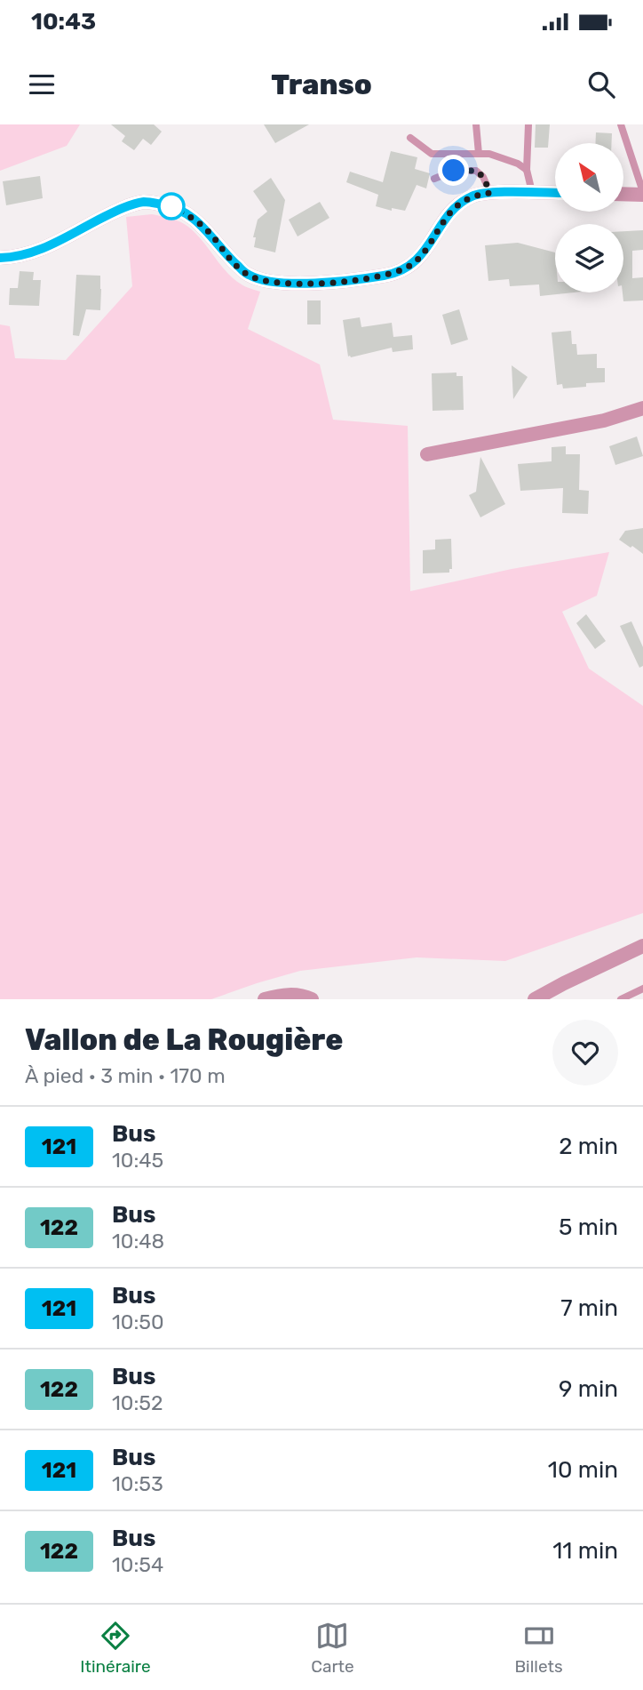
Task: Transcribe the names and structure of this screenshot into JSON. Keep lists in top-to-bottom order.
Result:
{
  "lines": ["bus line 121"],
  "north": "top left",
  "page": {
    "status": "10:43",
    "header": "Transo",
    "heading": ["Vallon de La Rougière", "À pied · 3 min · 170 m"],
    "list": [
      {
        "mark": "121",
        "name": "Bus",
        "note": "10:45",
        "value": "2 min"
      },
      {
        "mark": "122",
        "name": "Bus",
        "note": "10:48",
        "value": "5 min"
      },
      {
        "mark": "121",
        "name": "Bus",
        "note": "10:50",
        "value": "7 min"
      },
      {
        "mark": "122",
        "name": "Bus",
        "note": "10:52",
        "value": "9 min"
      },
      {
        "mark": "121",
        "name": "Bus",
        "note": "10:53",
        "value": "10 min"
      },
      {
        "mark": "122",
        "name": "Bus",
        "note": "10:54",
        "value": "11 min"
      }
    ],
    "tabs": ["Itinéraire", "Carte", "Billets"]
  }
}
